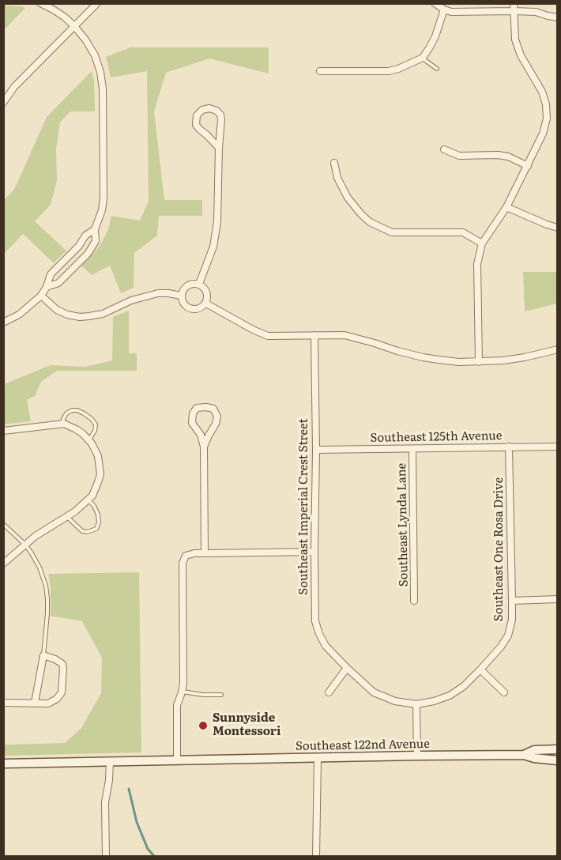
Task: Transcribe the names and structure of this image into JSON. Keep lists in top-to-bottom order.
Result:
{
  "streets": {
    "main road": ["Southeast 122nd Avenue"],
    "street": [
      "Southeast 125th Avenue",
      "Southeast Imperial Crest Street",
      "Southeast Lynda Lane",
      "Southeast One Rosa Drive"
    ]
  },
  "crossings": [
    ["Southeast 125th Avenue", "Southeast Imperial Crest Street"],
    ["Southeast 125th Avenue", "Southeast Lynda Lane"],
    ["Southeast 125th Avenue", "Southeast One Rosa Drive"],
    ["Southeast Imperial Crest Street", "Southeast One Rosa Drive"]
  ],
  "places": ["Sunnyside Montessori"]
}
